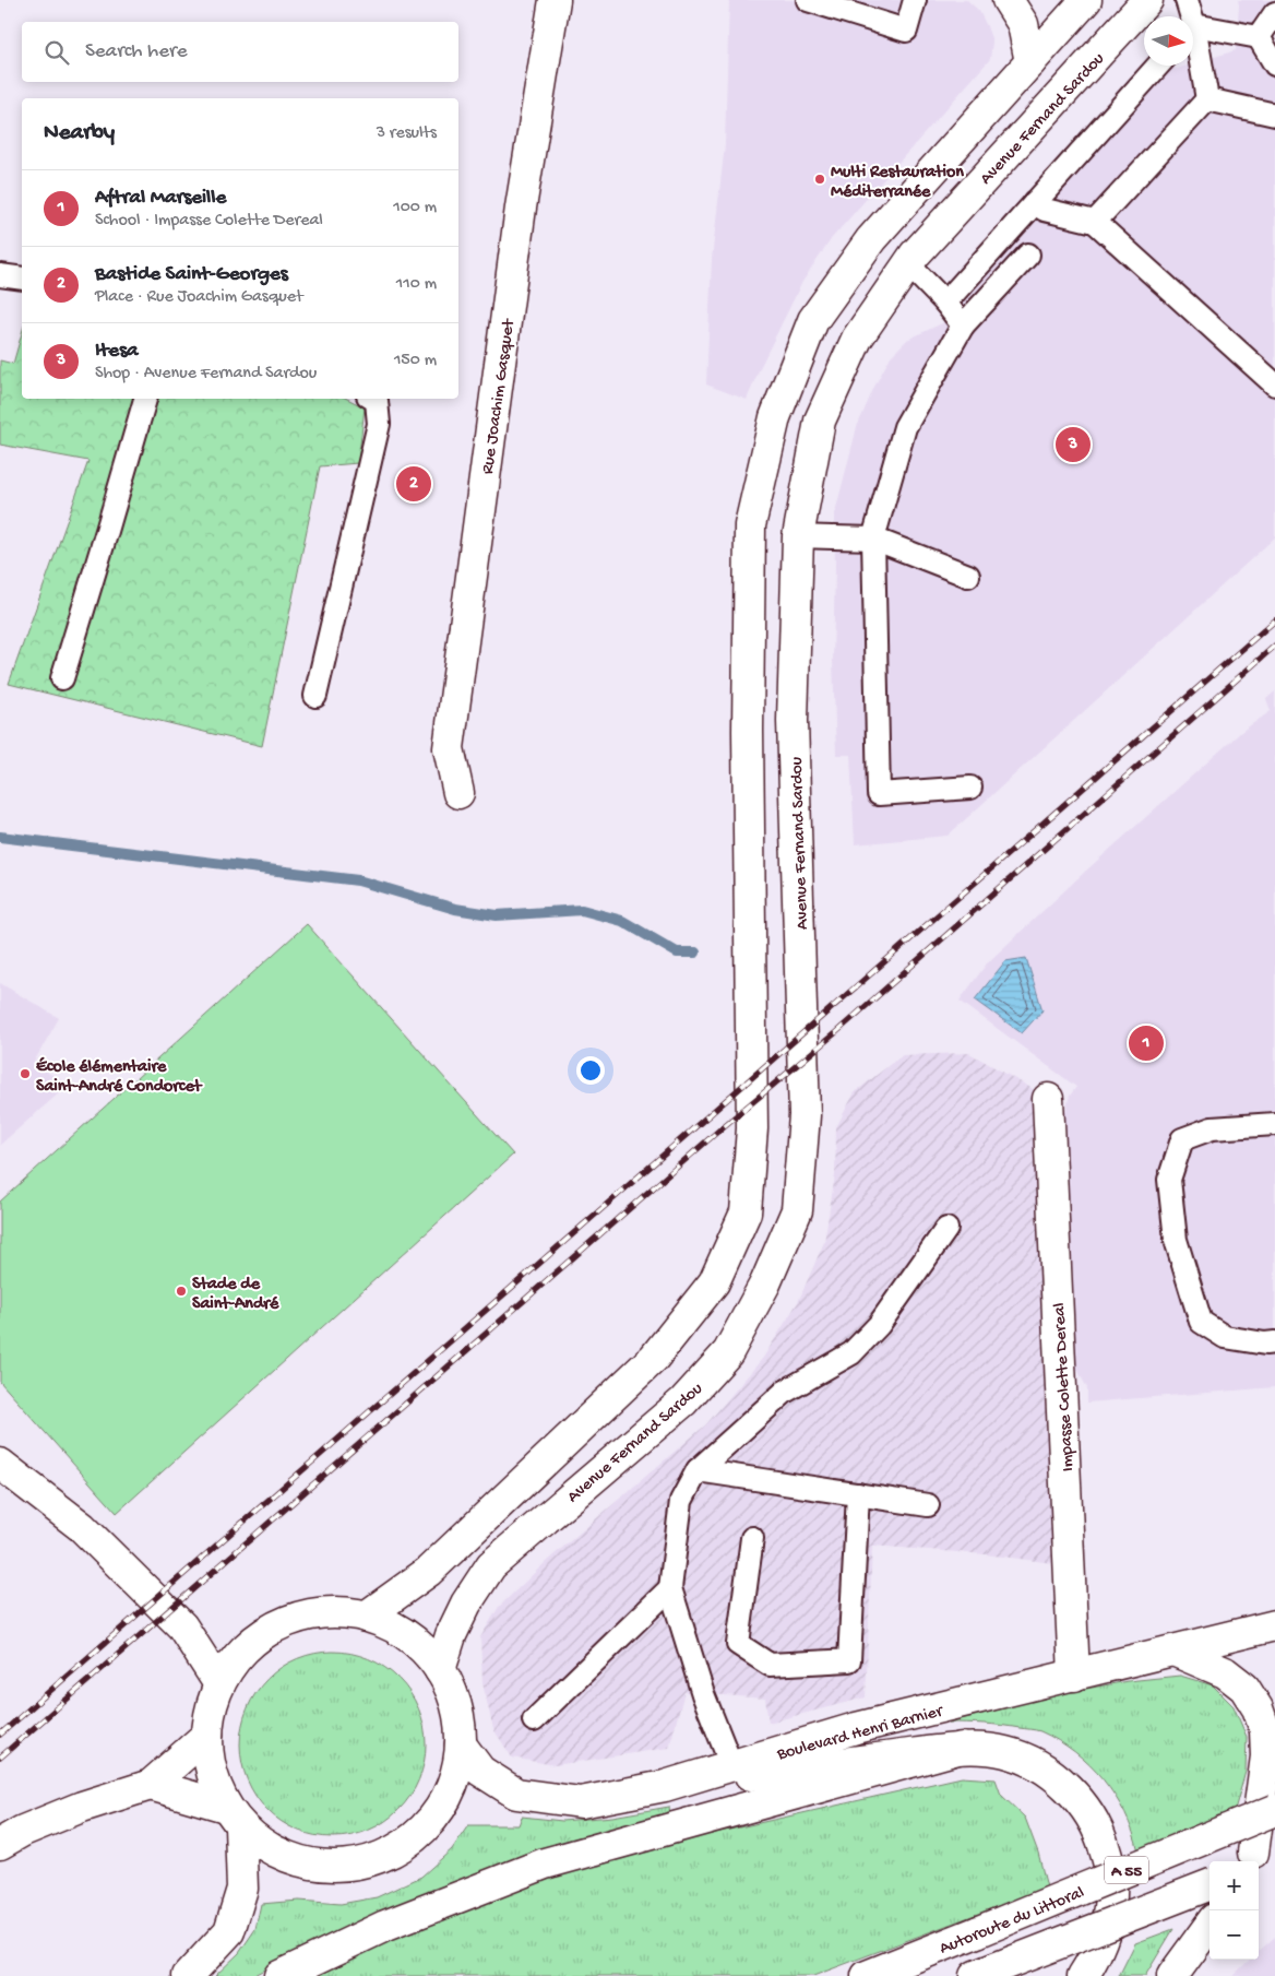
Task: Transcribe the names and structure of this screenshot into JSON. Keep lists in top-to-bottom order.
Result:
{
  "streets": {
    "main road": [
      "Avenue Fernand Sardou",
      "Rue Joachim Gasquet",
      "Impasse Colette Dereal",
      "Boulevard Henri Barnier",
      "A 55",
      "Autoroute du Littoral"
    ]
  },
  "crossings": [
    ["Impasse Colette Dereal", "Boulevard Henri Barnier"]
  ],
  "places": ["Multi Restauration Méditerranée", "École élémentaire Saint-André Condorcet", "Stade de Saint-André"],
  "north": "right",
  "page": {
    "search": "Search here",
    "heading": ["Nearby", "3 results"],
    "list": [
      {
        "mark": "1",
        "name": "Aftral Marseille",
        "note": "School · Impasse Colette Dereal",
        "value": "100 m"
      },
      {
        "mark": "2",
        "name": "Bastide Saint-Georges",
        "note": "Place · Rue Joachim Gasquet",
        "value": "110 m"
      },
      {
        "mark": "3",
        "name": "Itesa",
        "note": "Shop · Avenue Fernand Sardou",
        "value": "150 m"
      }
    ],
    "pins": ["3", "2", "1"],
    "map_buttons": ["+", "−"]
  }
}
